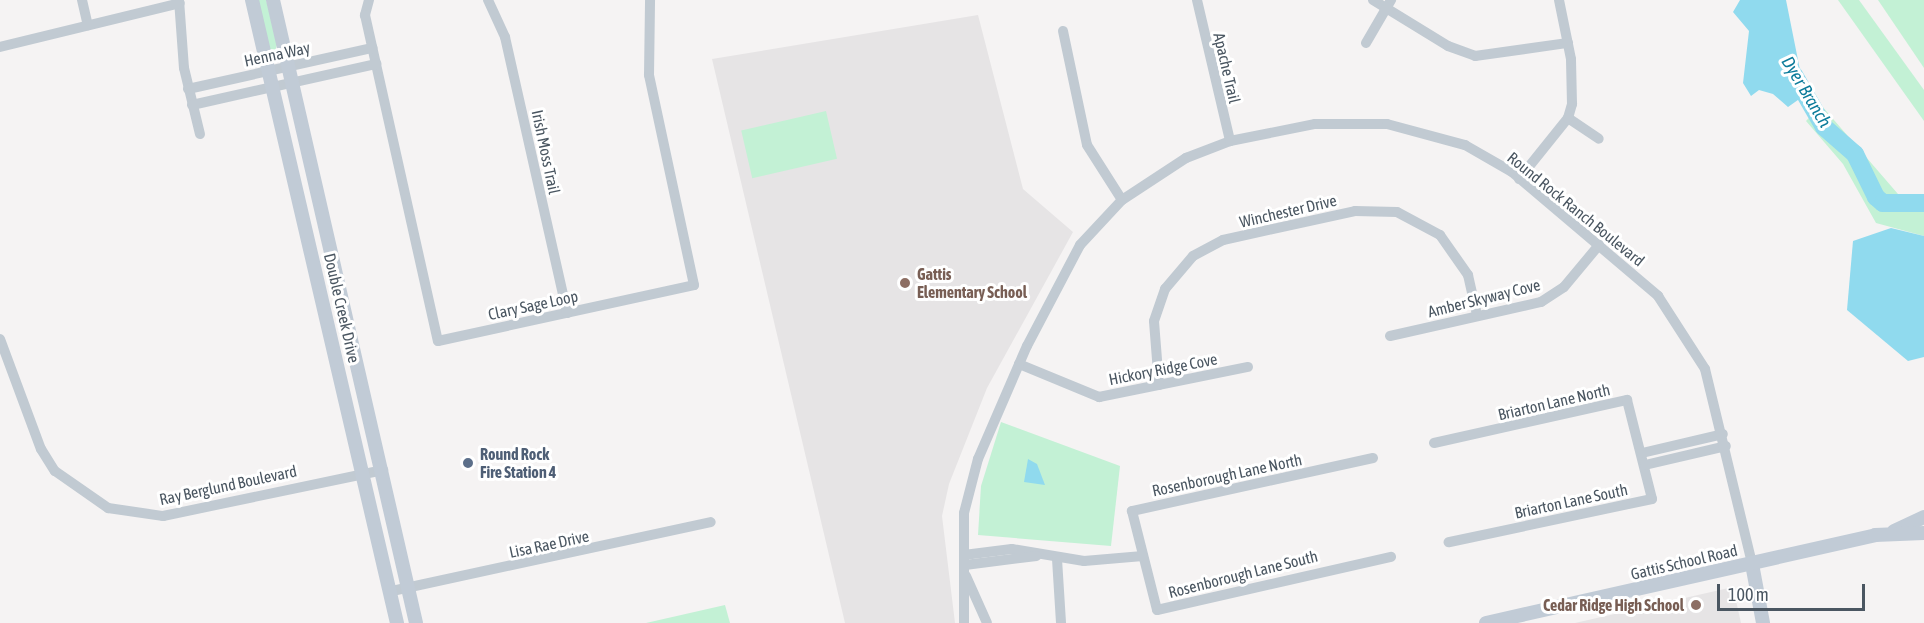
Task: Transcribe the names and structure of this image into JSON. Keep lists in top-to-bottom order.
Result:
{
  "streets": {
    "street": [
      "Henna Way",
      "Apache Trail",
      "Irish Moss Trail",
      "Round Rock Ranch Boulevard",
      "Winchester Drive",
      "Amber Skyway Cove",
      "Clary Sage Loop",
      "Double Creek Drive",
      "Hickory Ridge Cove",
      "Briarton Lane North",
      "Rosenborough Lane North",
      "Ray Berglund Boulevard",
      "Briarton Lane South",
      "Lisa Rae Drive",
      "Gattis School Road",
      "Rosenborough Lane South"
    ]
  },
  "crossings": [
    ["Henna Way", "Clary Sage Loop"],
    ["Henna Way", "Double Creek Drive"],
    ["Apache Trail", "Round Rock Ranch Boulevard"],
    ["Irish Moss Trail", "Clary Sage Loop"],
    ["Round Rock Ranch Boulevard", "Amber Skyway Cove"],
    ["Round Rock Ranch Boulevard", "Hickory Ridge Cove"],
    ["Round Rock Ranch Boulevard", "Gattis School Road"],
    ["Winchester Drive", "Amber Skyway Cove"],
    ["Winchester Drive", "Hickory Ridge Cove"],
    ["Double Creek Drive", "Ray Berglund Boulevard"],
    ["Double Creek Drive", "Lisa Rae Drive"],
    ["Briarton Lane North", "Briarton Lane South"],
    ["Rosenborough Lane North", "Rosenborough Lane South"]
  ],
  "water": ["Dyer Branch"],
  "places": ["Gattis Elementary School", "Round Rock Fire Station 4", "Cedar Ridge High School"],
  "scale_bar": "100 m"
}
